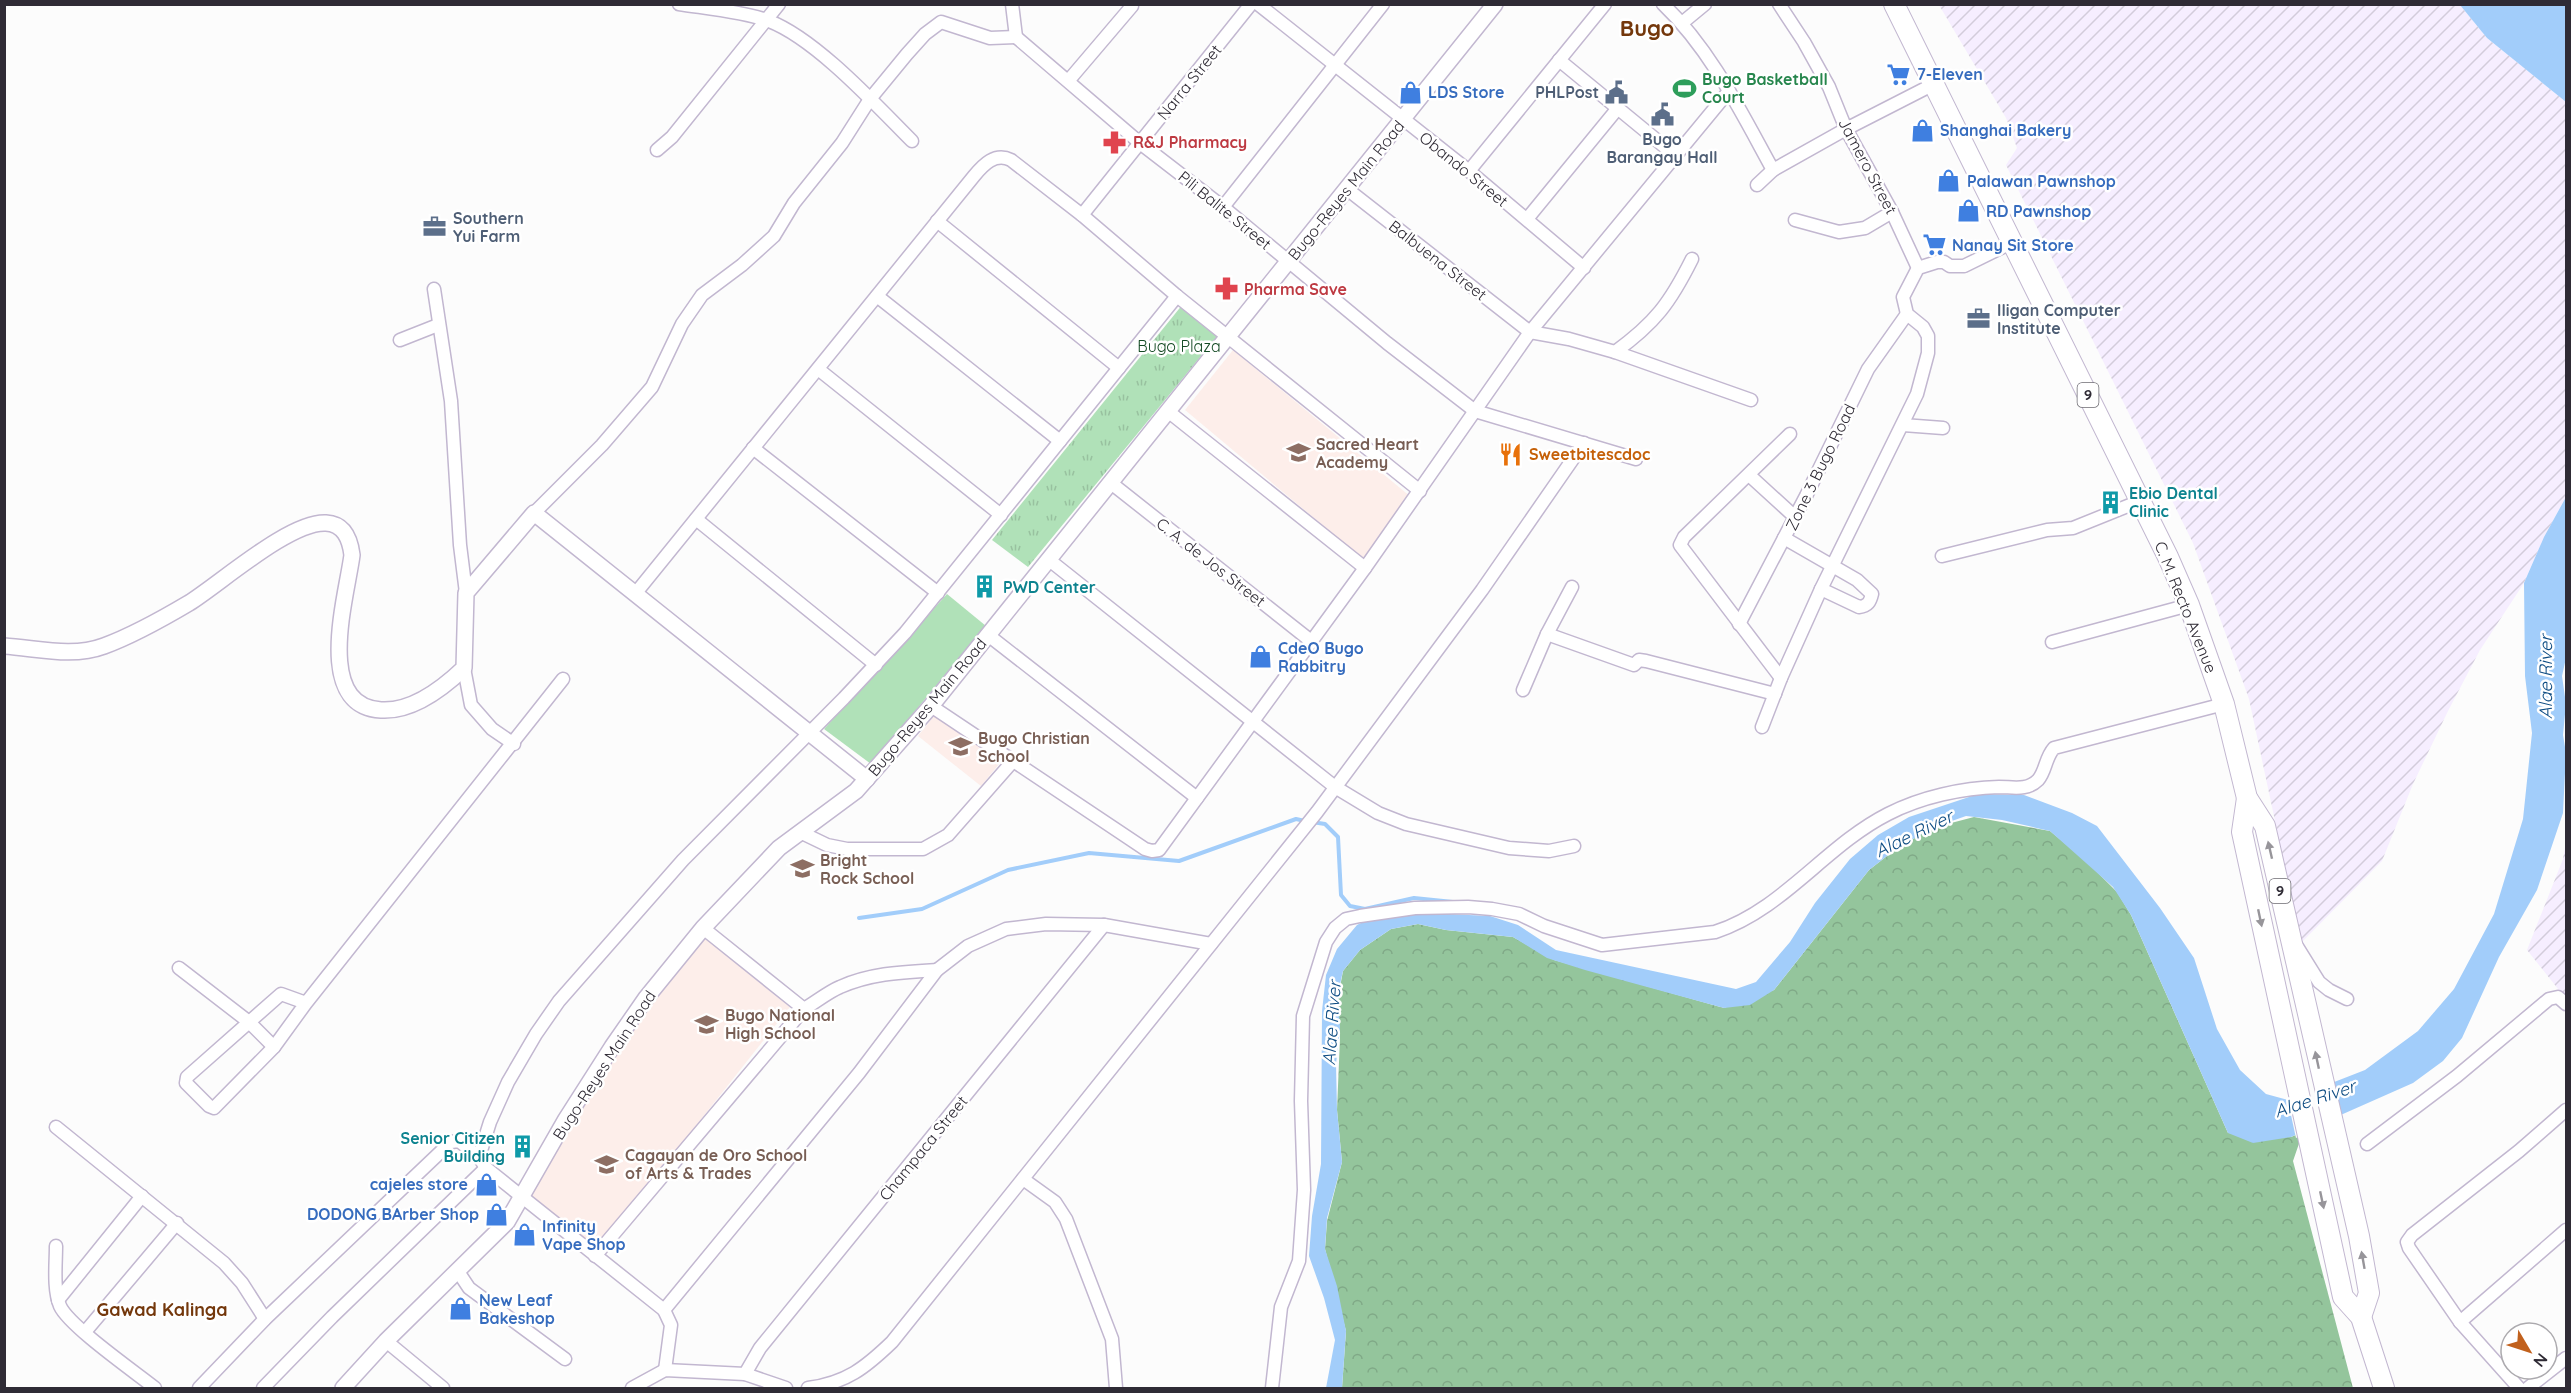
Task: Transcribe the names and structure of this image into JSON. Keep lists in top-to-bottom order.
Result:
{
  "streets": {
    "highway": ["9", "C. M. Recto Avenue"],
    "street": [
      "Narra Street",
      "Jamero Street",
      "Obando Street",
      "Bugo-Reyes Main Road",
      "Pili Balite Street",
      "Balbuena Street",
      "Zone 3 Bugo Road",
      "C. A. de Jos Street",
      "Champaca Street"
    ]
  },
  "crossings": [
    ["Narra Street", "Pili Balite Street"],
    ["Obando Street", "Bugo-Reyes Main Road"],
    ["Bugo-Reyes Main Road", "Pili Balite Street"],
    ["Bugo-Reyes Main Road", "Balbuena Street"],
    ["Bugo-Reyes Main Road", "C. A. de Jos Street"],
    ["9", "C. M. Recto Avenue"]
  ],
  "districts": ["Bugo", "Gawad Kalinga"],
  "water": ["Alae River"],
  "parks": ["Bugo Plaza"],
  "places": {
    "supermarket": ["7-Eleven", "Nanay Sit Store"],
    "sports": ["Bugo Basketball Court"],
    "shop": [
      "LDS Store",
      "Shanghai Bakery",
      "Palawan Pawnshop",
      "RD Pawnshop",
      "CdeO Bugo Rabbitry",
      "cajeles store",
      "DODONG BArber Shop",
      "Infinity Vape Shop",
      "New Leaf Bakeshop"
    ],
    "public building": ["PHLPost", "Bugo Barangay Hall"],
    "pharmacy": ["R&J Pharmacy", "Pharma Save"],
    "office": ["Southern Yui Farm", "Iligan Computer Institute"],
    "school or university": [
      "Sacred Heart Academy",
      "Bugo Christian School",
      "Bright Rock School",
      "Bugo National High School",
      "Cagayan de Oro School of Arts & Trades"
    ],
    "restaurant": ["Sweetbitescdoc"],
    "building": ["Ebio Dental Clinic", "PWD Center", "Senior Citizen Building"]
  },
  "north": "bottom right"
}
